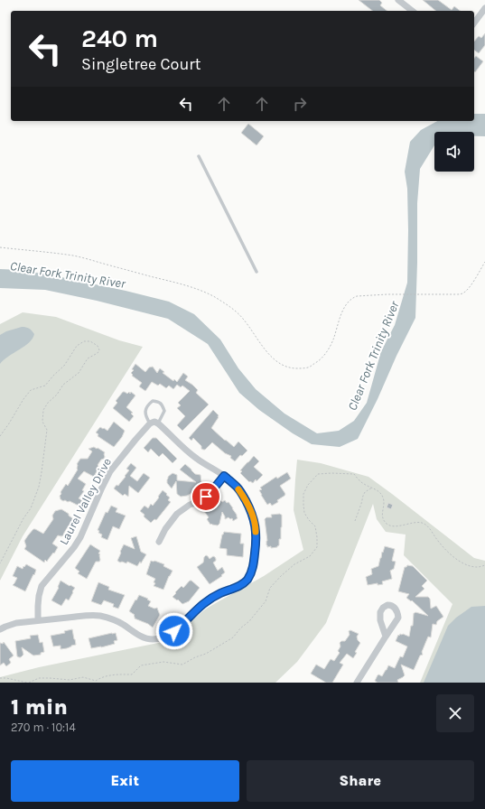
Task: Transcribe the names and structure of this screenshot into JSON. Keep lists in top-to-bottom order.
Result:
{
  "streets": {
    "street": ["Laurel Valley Drive"]
  },
  "water": ["Clear Fork Trinity River"],
  "page": {
    "turn": ["240 m", "Singletree Court"],
    "heading": ["1 min", "270 m · 10:14"],
    "buttons": ["Exit", "Share"]
  }
}
